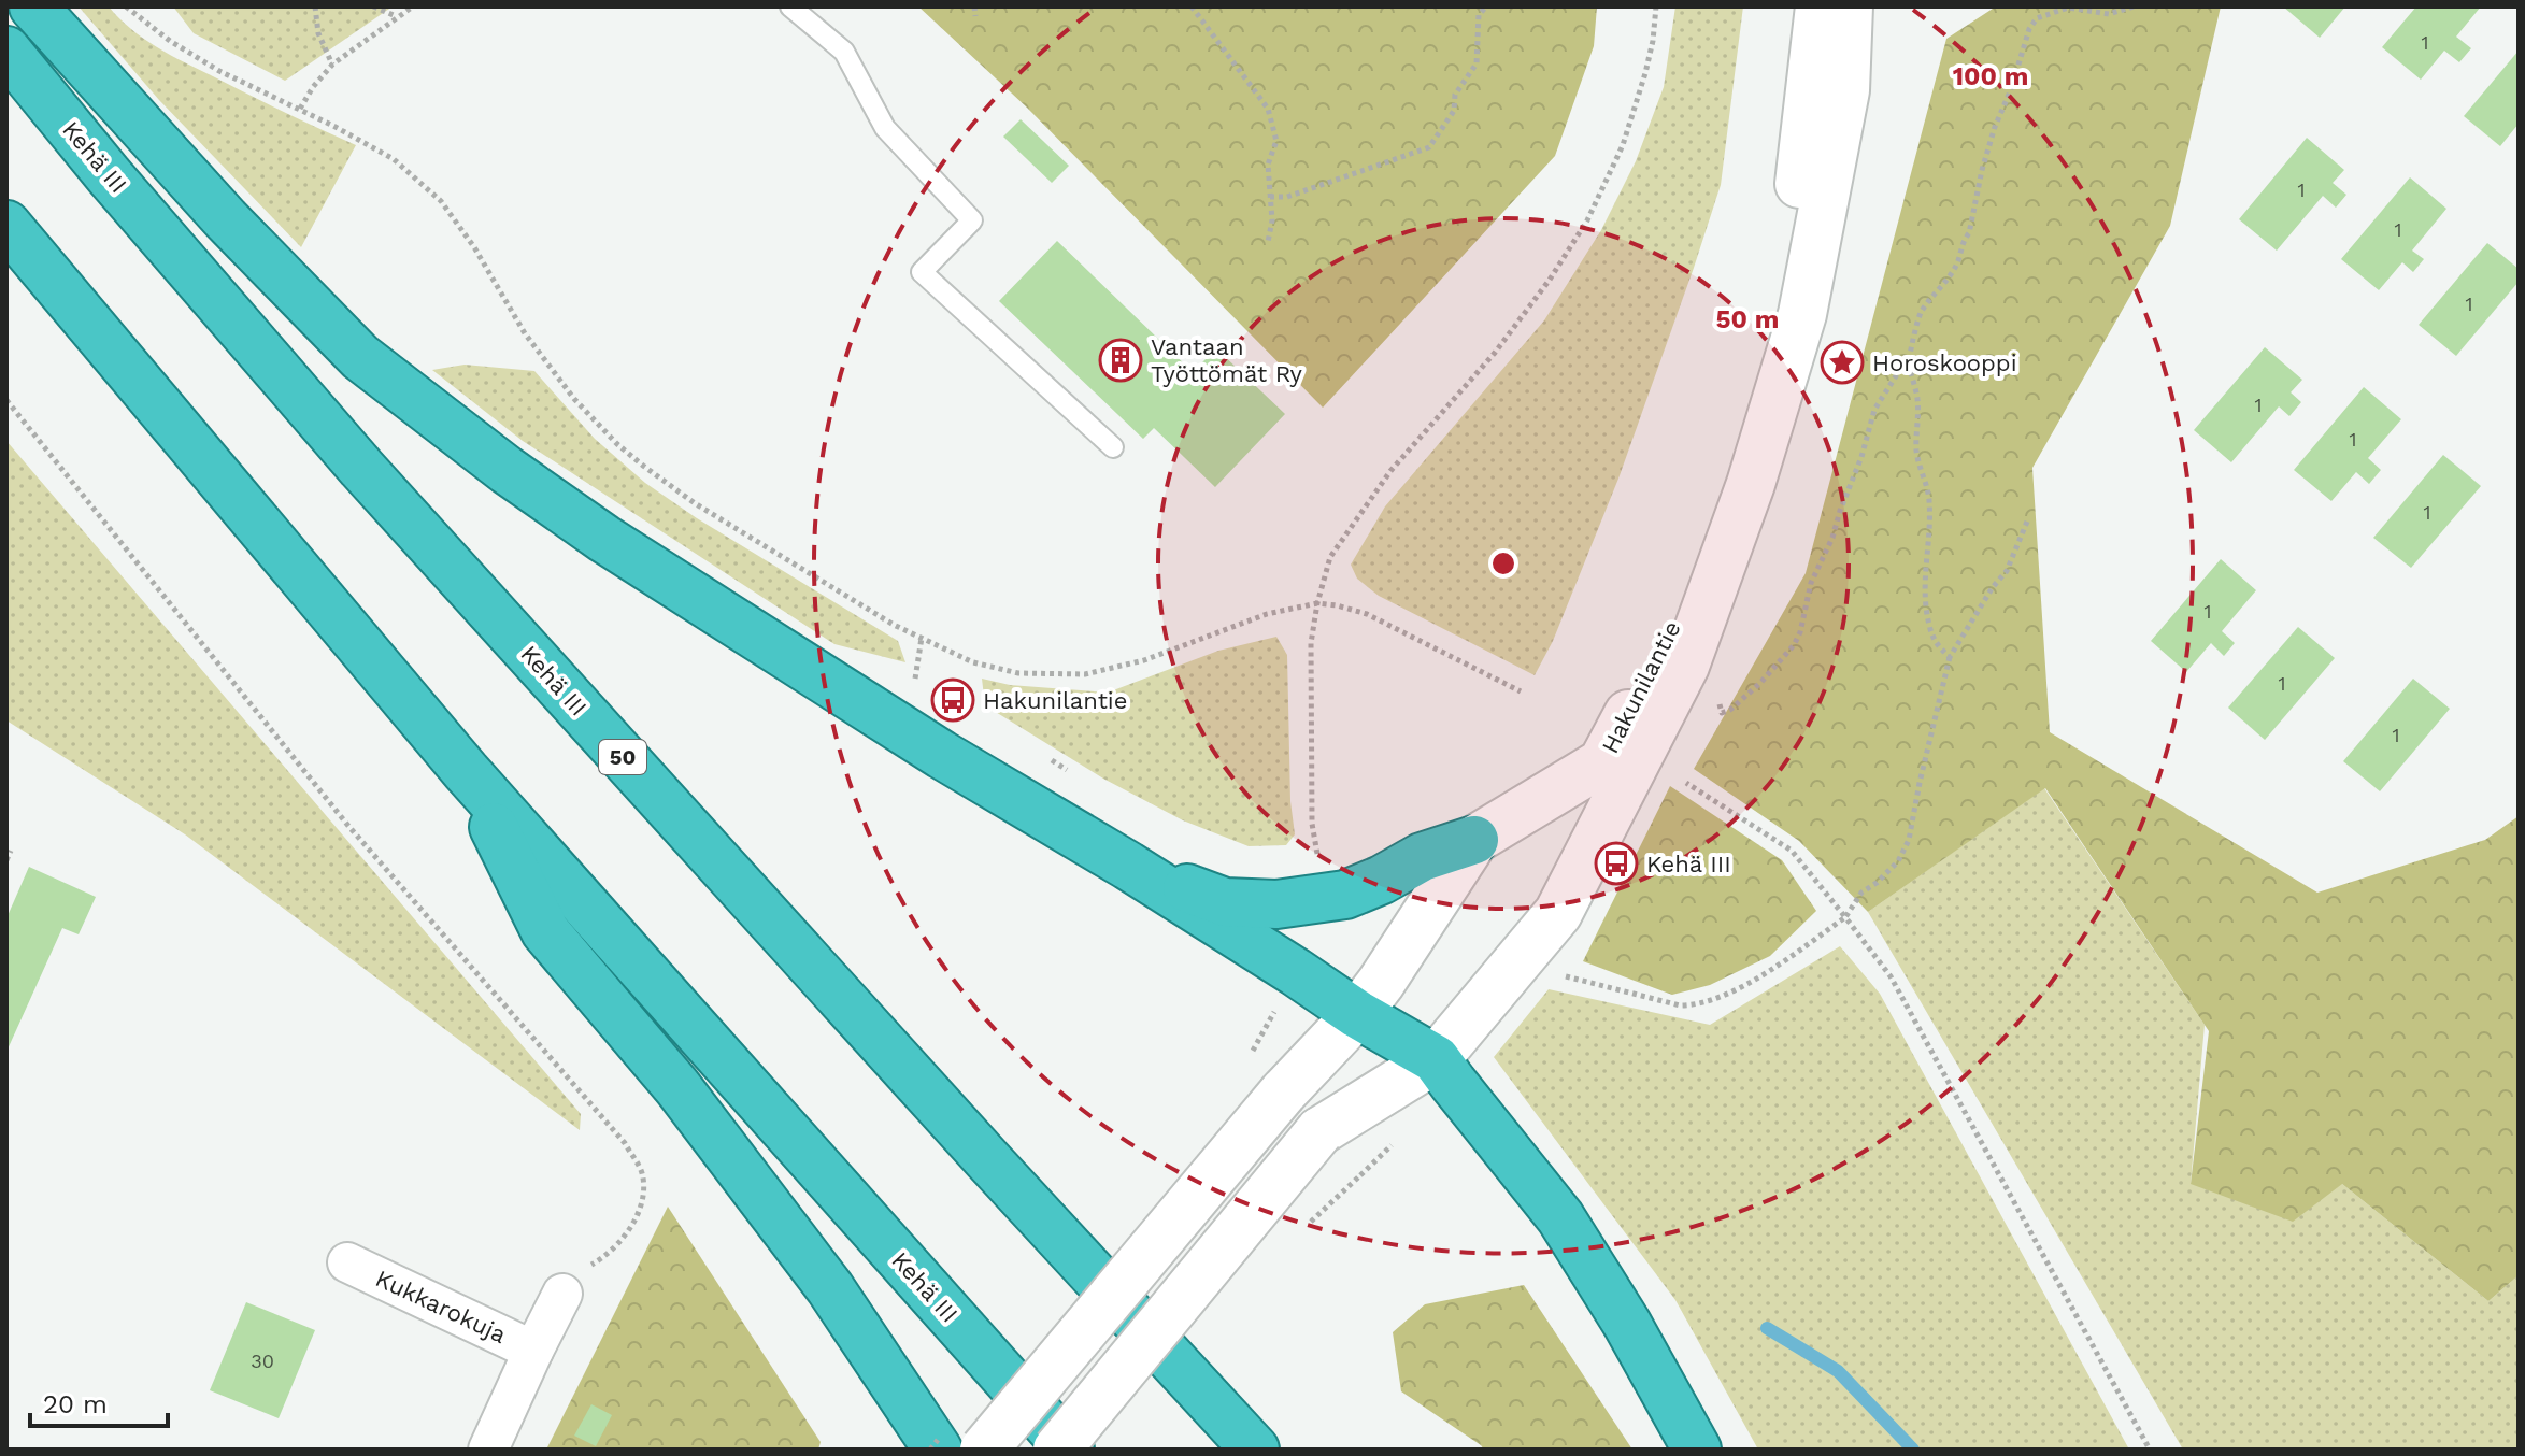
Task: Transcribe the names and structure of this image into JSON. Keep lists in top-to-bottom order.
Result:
{
  "streets": {
    "highway": ["Kehä III", "50"],
    "main road": ["Hakunilantie"],
    "street": ["Kukkarokuja"]
  },
  "places": {
    "building": ["Vantaan Työttömät Ry"],
    "place": ["Horoskooppi"],
    "bus stop": ["Hakunilantie", "Kehä III"]
  },
  "house_numbers": [
    "1",
    "1",
    "1",
    "1",
    "1",
    "1",
    "1",
    "1",
    "1",
    "1",
    "30"
  ],
  "scale_bar": "20 m",
  "rings": ["100 m", "50 m"]
}
